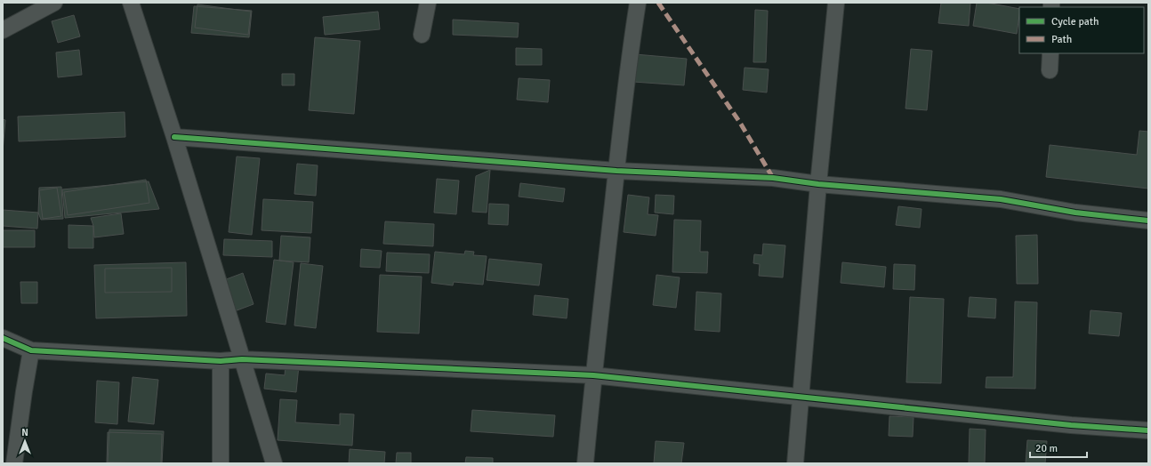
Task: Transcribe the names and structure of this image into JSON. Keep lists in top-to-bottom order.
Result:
{
  "legend": ["Cycle path", "Path"],
  "scale_bar": "20 m",
  "north": "top"
}
